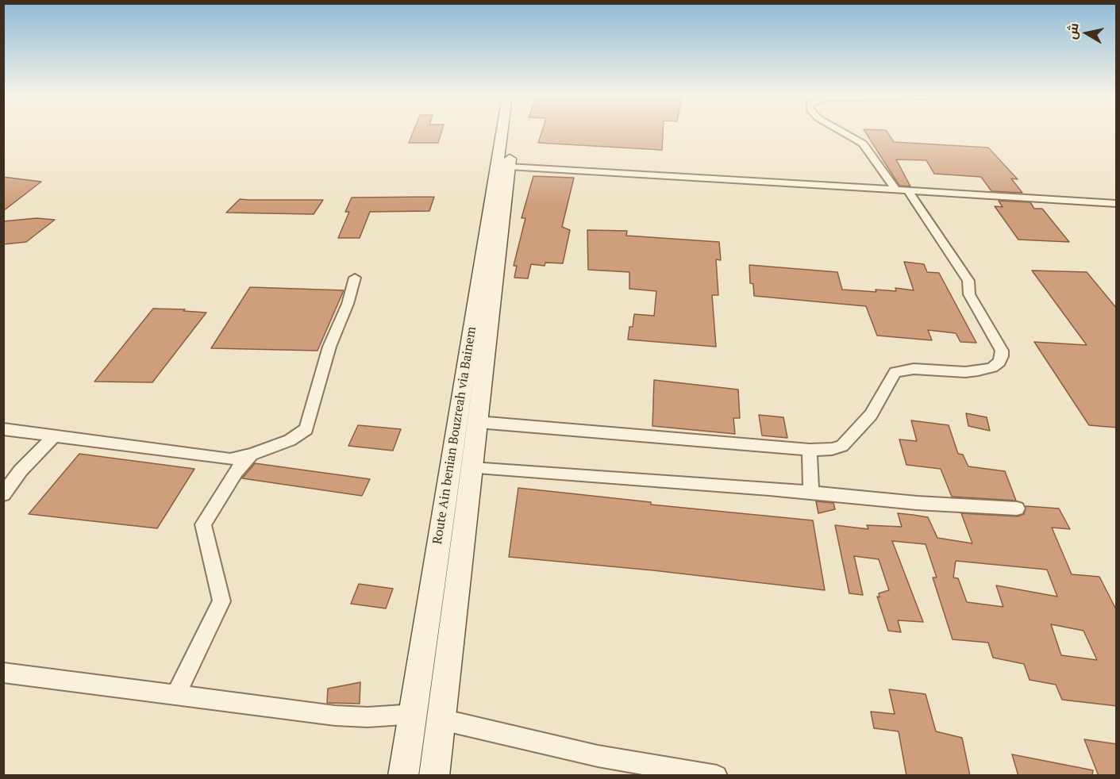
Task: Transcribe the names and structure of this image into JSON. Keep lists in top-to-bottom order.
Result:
{
  "streets": {
    "main road": ["Route Ain benian Bouzreah via Bainem"]
  },
  "north": "left"
}
